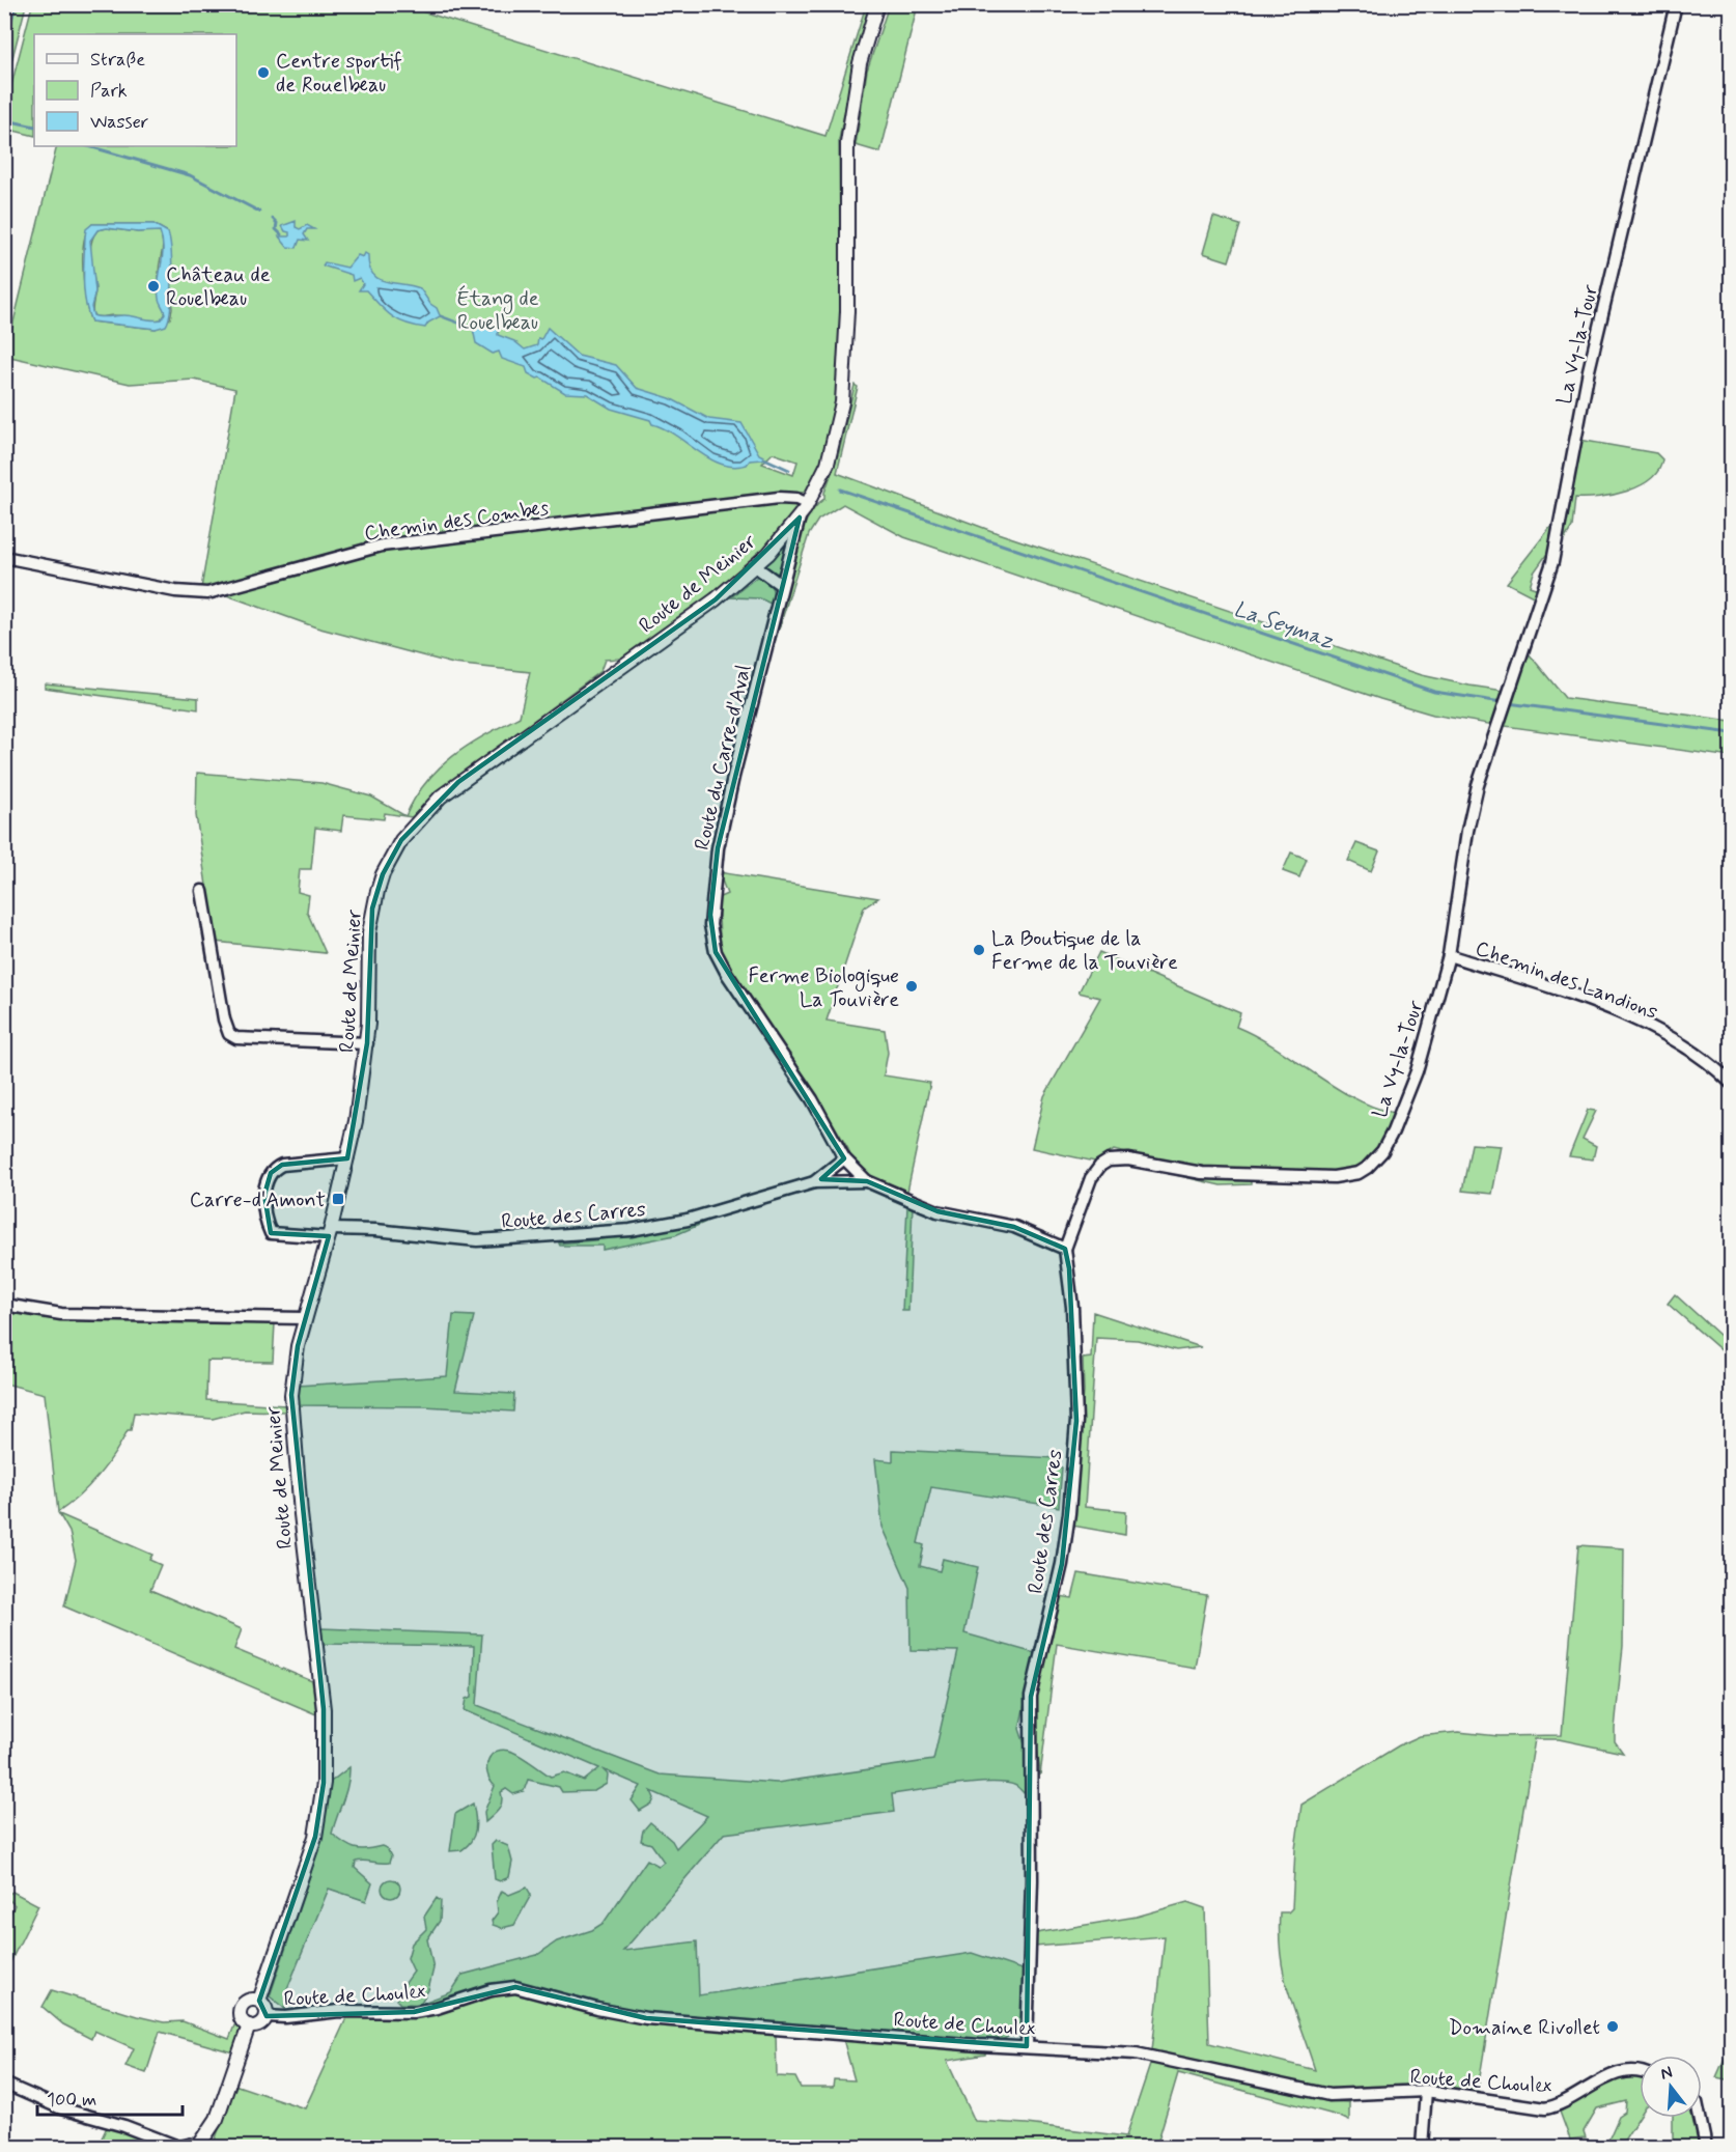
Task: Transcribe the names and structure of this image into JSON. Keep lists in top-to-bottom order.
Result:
{
  "streets": {
    "street": [
      "La Vy-la-Tour",
      "Chemin des Combes",
      "Route de Meinier",
      "Route du Carre-d'Aval",
      "Chemin des Landions",
      "Route des Carres",
      "Route de Choulex"
    ]
  },
  "crossings": [
    ["La Vy-la-Tour", "Chemin des Landions"],
    ["La Vy-la-Tour", "Route des Carres"],
    ["Chemin des Combes", "Route de Meinier"],
    ["Route de Meinier", "Route du Carre-d'Aval"],
    ["Route de Meinier", "Route des Carres"],
    ["Route de Meinier", "Route de Choulex"],
    ["Route du Carre-d'Aval", "Route des Carres"],
    ["Route des Carres", "Route de Choulex"]
  ],
  "water": ["La Seymaz"],
  "parks": ["Étang de Rouelbeau"],
  "places": {
    "other": [
      "Centre sportif de Rouelbeau",
      "Château de Rouelbeau",
      "La Boutique de la Ferme de la Touvière",
      "Ferme Biologique La Touvière",
      "Domaine Rivollet"
    ],
    "transit": ["Carre-d'Amont"]
  },
  "legend": ["Straße", "Park", "Wasser"],
  "scale_bar": "100 m",
  "north": "top"
}
